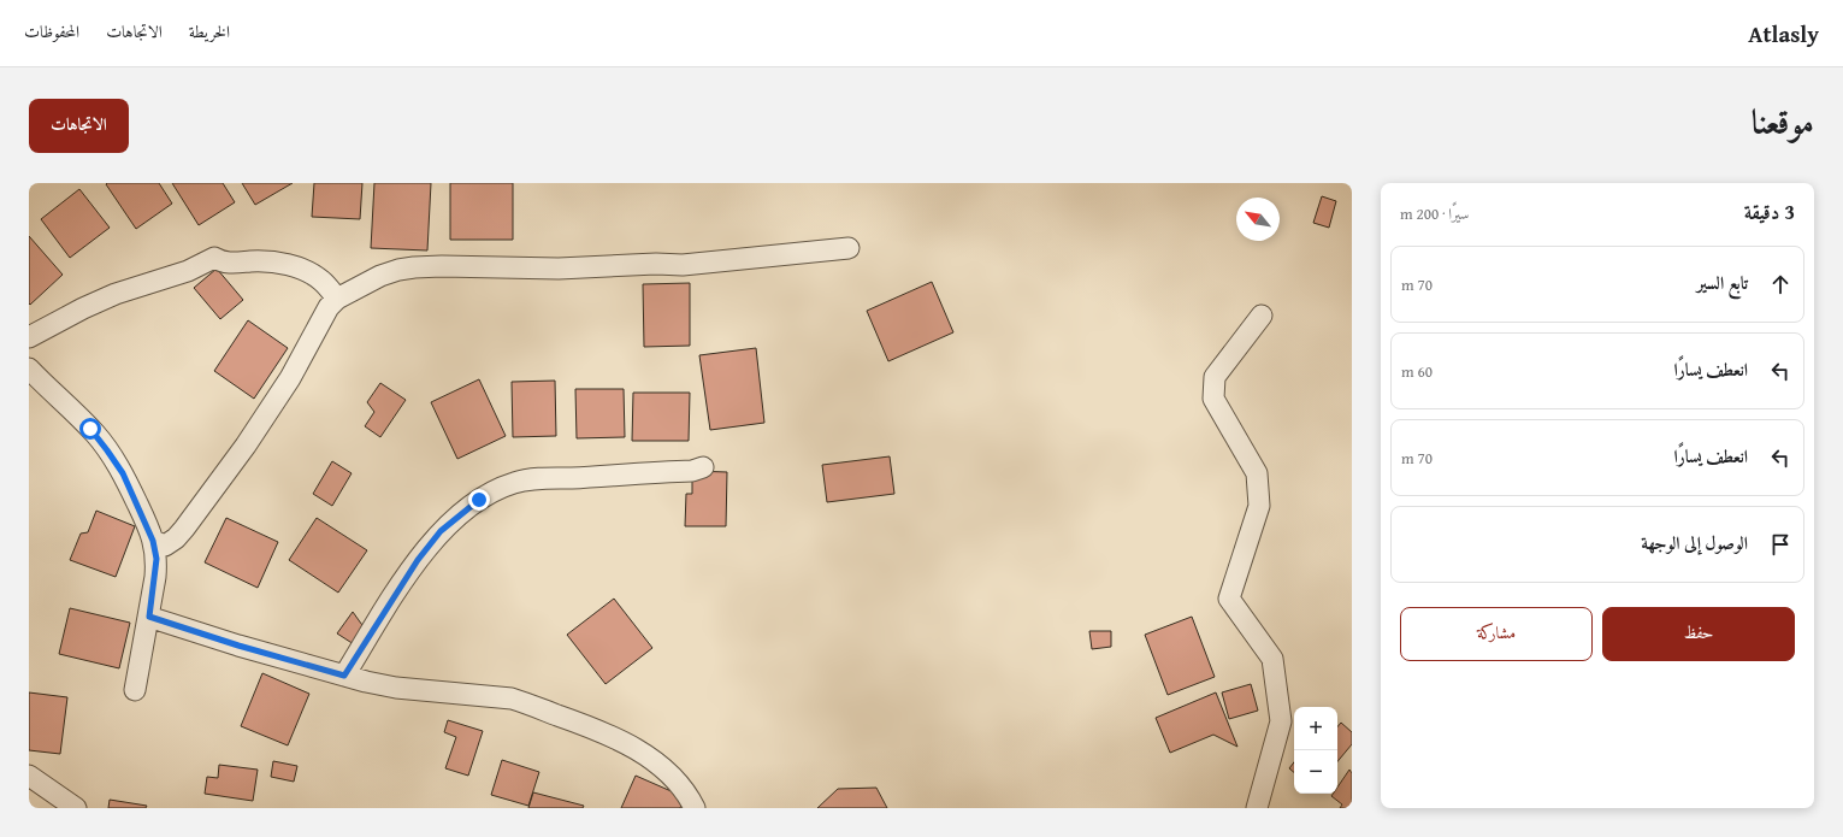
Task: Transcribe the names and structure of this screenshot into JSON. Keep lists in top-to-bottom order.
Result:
{
  "north": "top left",
  "page": {
    "header": "Atlasly",
    "nav": ["الخريطة", "الاتجاهات", "المحفوظات"],
    "title": "موقعنا",
    "buttons": [
      "الاتجاهات",
      ["حفظ", "مشاركة"]
    ],
    "heading": ["3 دقيقة", "سيرًا · 200 m"],
    "list": [
      ["تابع السير", "70 m"],
      ["انعطف يسارًا", "60 m"],
      ["انعطف يسارًا", "70 m"],
      "الوصول إلى الوجهة"
    ],
    "map_buttons": ["+", "−"]
  }
}
